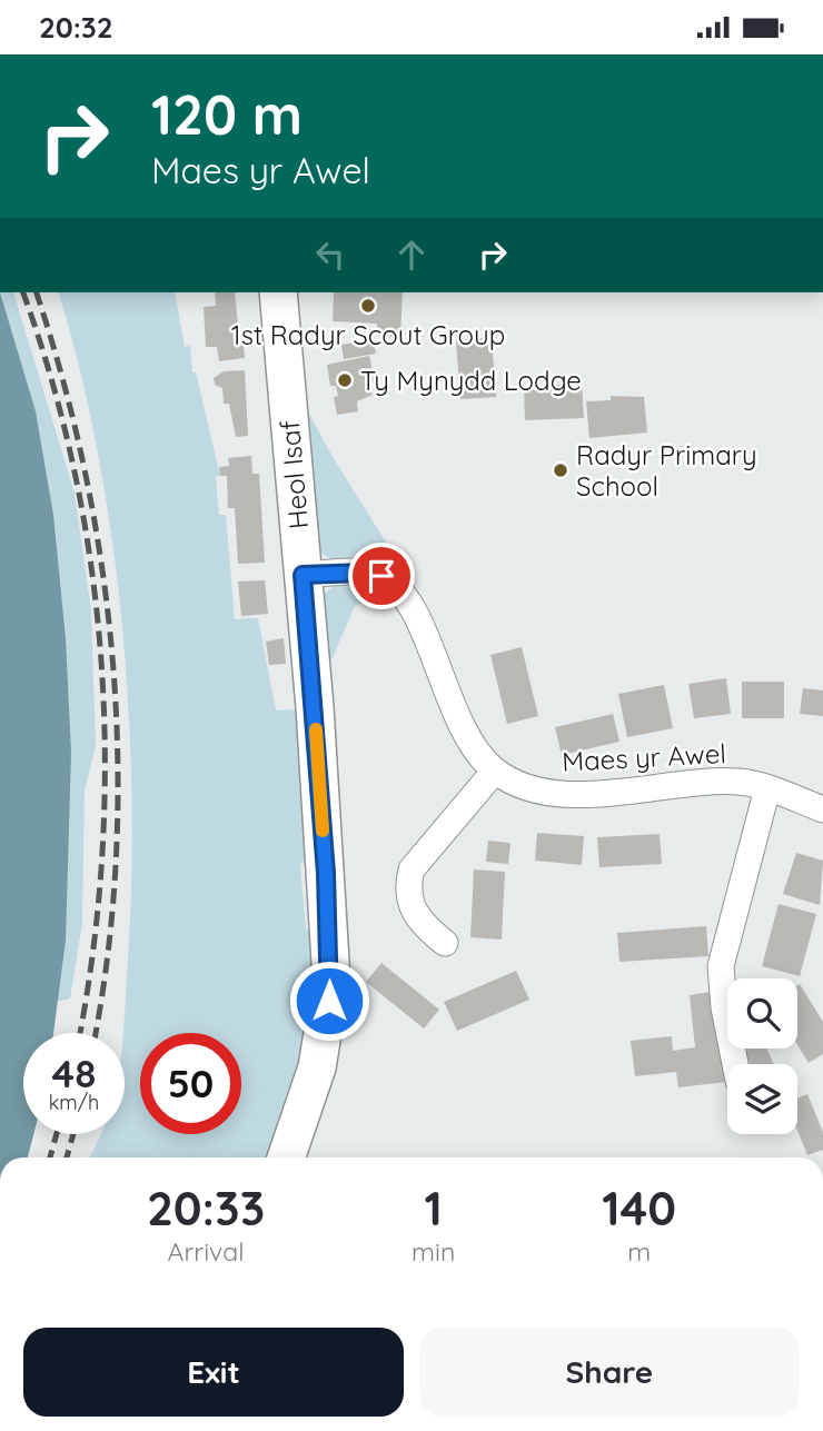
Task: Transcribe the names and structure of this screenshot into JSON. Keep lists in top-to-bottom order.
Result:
{
  "streets": {
    "main road": ["Heol Isaf"],
    "street": ["Maes yr Awel"]
  },
  "crossings": [
    ["Heol Isaf", "Maes yr Awel"]
  ],
  "places": ["1st Radyr Scout Group", "Ty Mynydd Lodge", "Radyr Primary School"],
  "page": {
    "status": "20:32",
    "turn": ["120 m", "Maes yr Awel"],
    "speed": "48 km/h",
    "limit": "50",
    "eta": [
      "20:33",
      "Arrival",
      "1",
      "min",
      "140",
      "m"
    ],
    "buttons": ["Exit", "Share"]
  }
}
